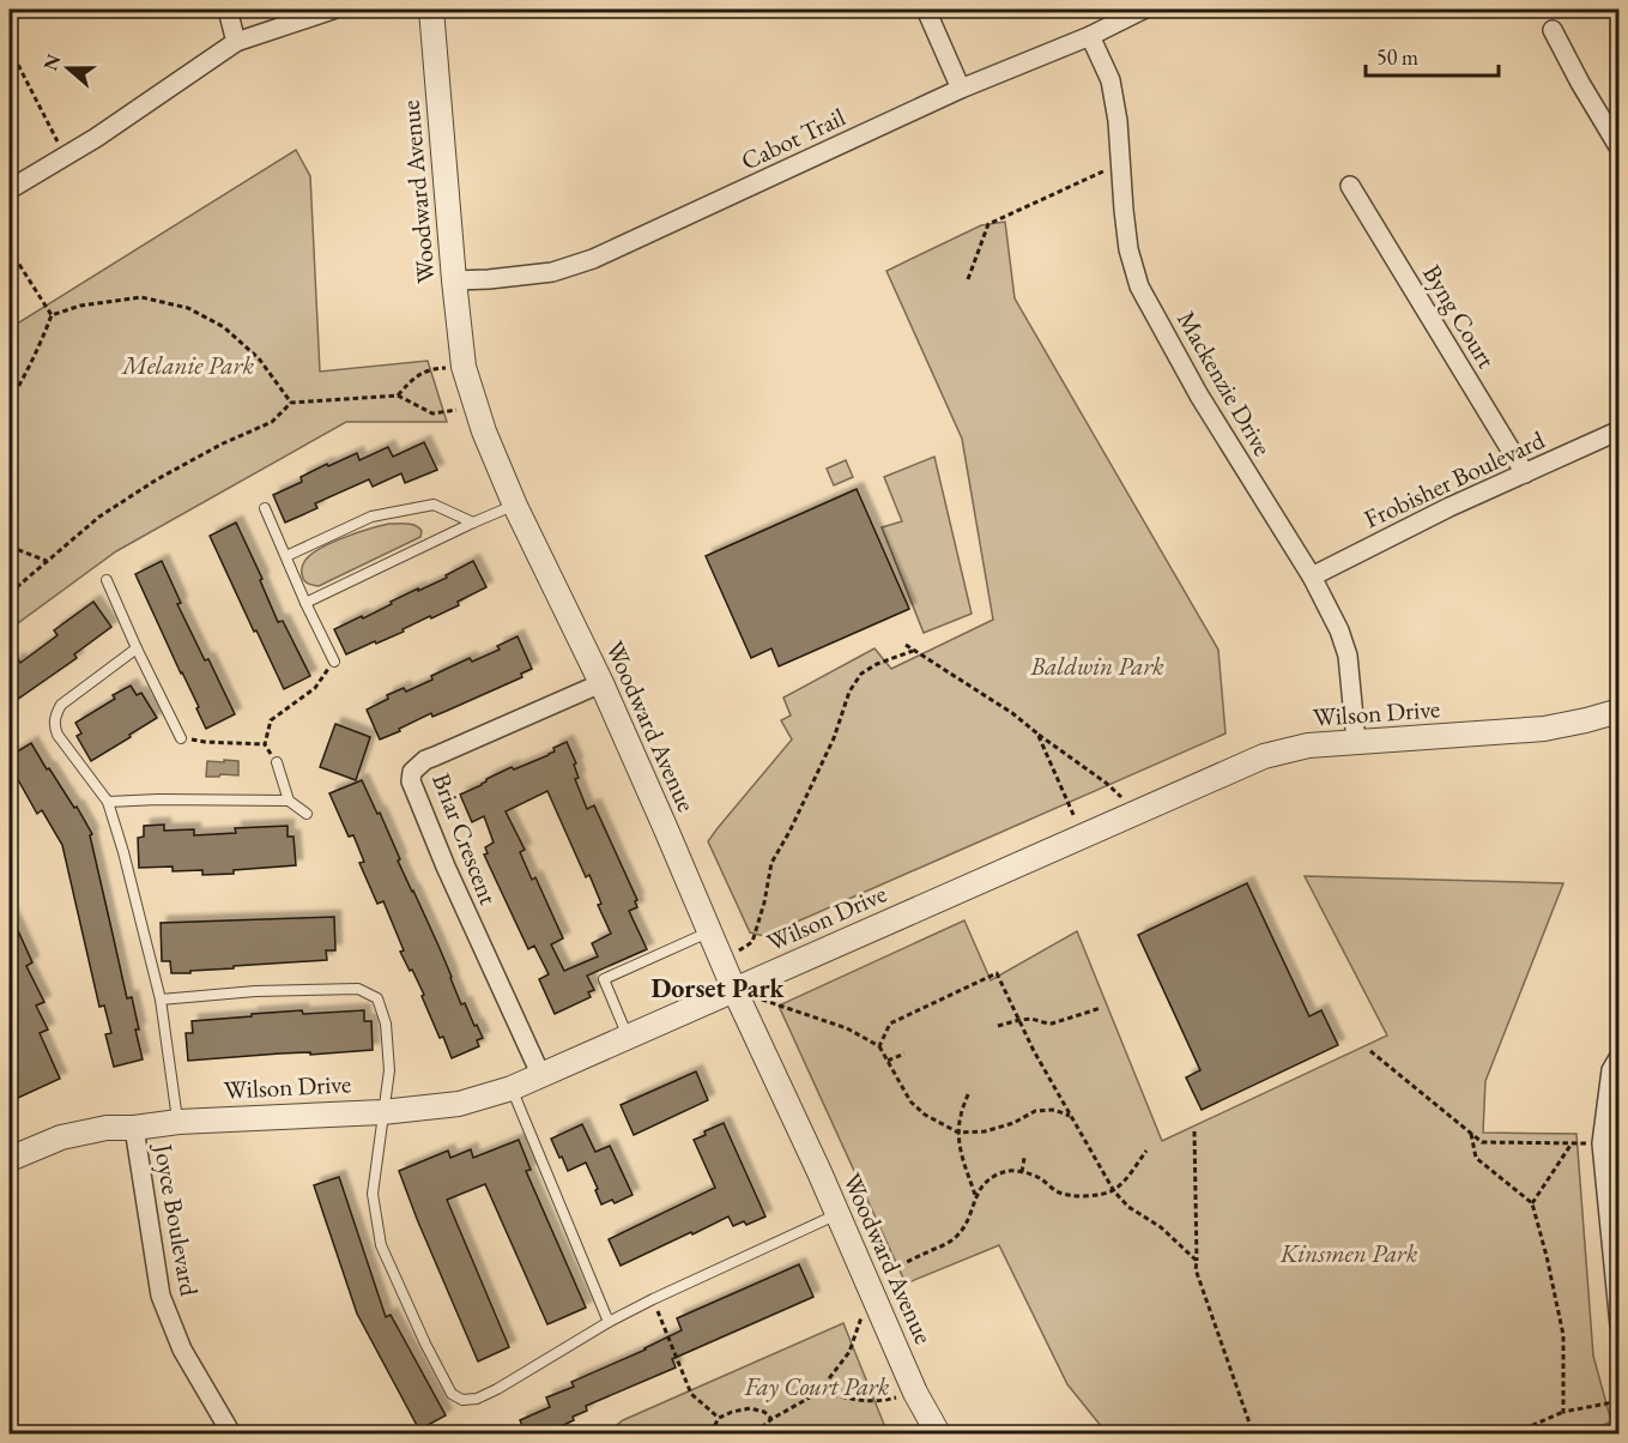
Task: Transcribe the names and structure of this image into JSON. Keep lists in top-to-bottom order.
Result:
{
  "streets": {
    "street": [
      "Cabot Trail",
      "Woodward Avenue",
      "Byng Court",
      "Mackenzie Drive",
      "Frobisher Boulevard",
      "Wilson Drive",
      "Briar Crescent",
      "Joyce Boulevard"
    ]
  },
  "crossings": [
    ["Cabot Trail", "Woodward Avenue"],
    ["Cabot Trail", "Mackenzie Drive"],
    ["Woodward Avenue", "Wilson Drive"],
    ["Woodward Avenue", "Briar Crescent"],
    ["Byng Court", "Frobisher Boulevard"],
    ["Mackenzie Drive", "Frobisher Boulevard"],
    ["Mackenzie Drive", "Wilson Drive"],
    ["Wilson Drive", "Briar Crescent"],
    ["Wilson Drive", "Joyce Boulevard"]
  ],
  "districts": ["Dorset Park"],
  "parks": [
    "Melanie Park",
    "Baldwin Park",
    "Kinsmen Park",
    "Fay Court Park"
  ],
  "scale_bar": "50 m",
  "north": "left"
}
